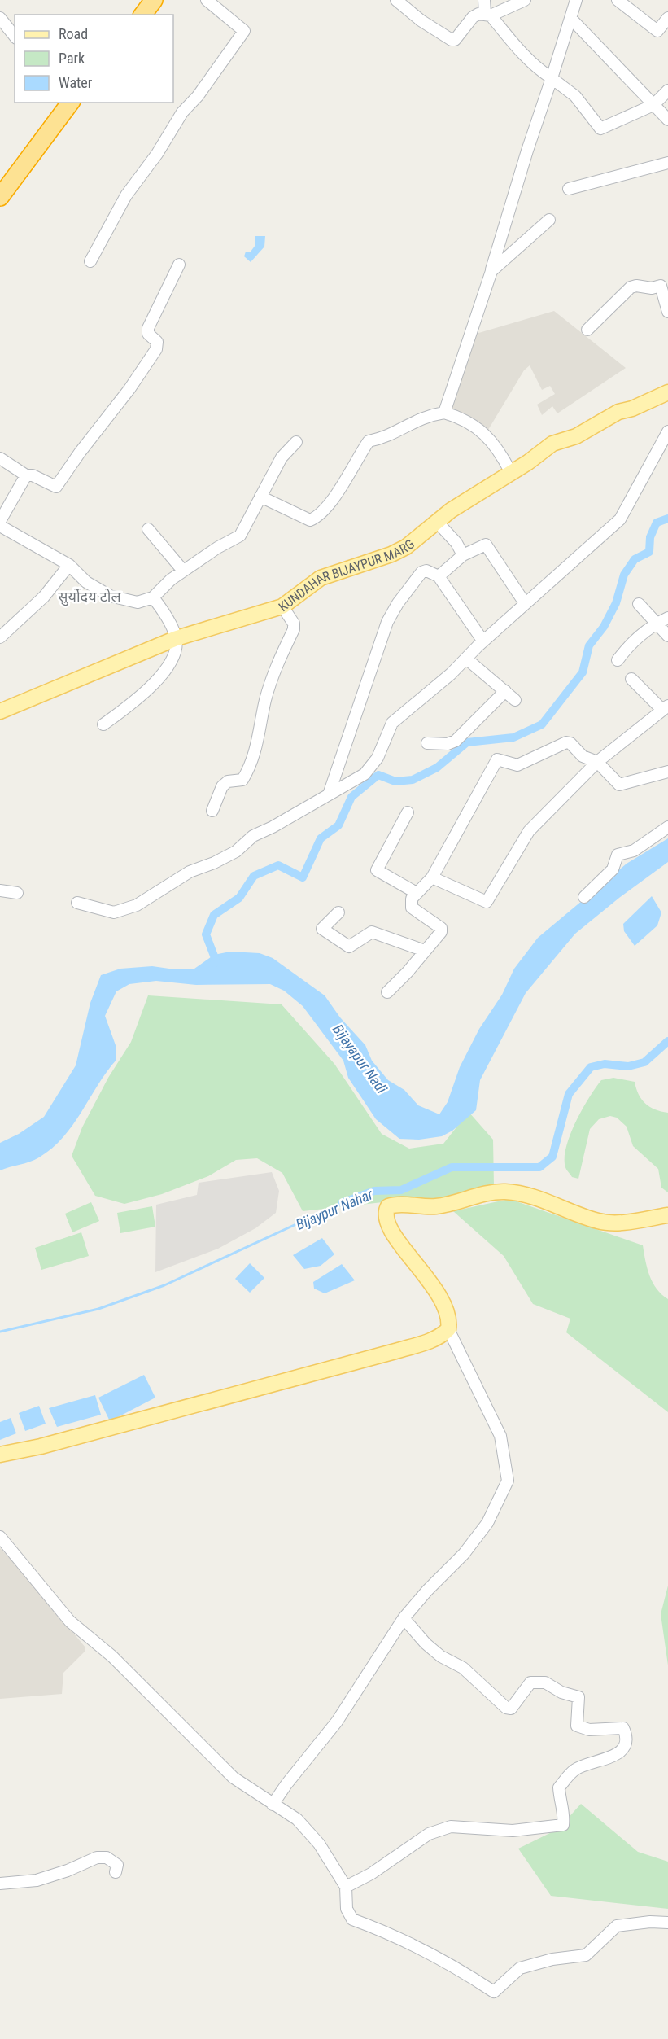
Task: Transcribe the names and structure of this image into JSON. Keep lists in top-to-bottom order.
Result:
{
  "streets": {
    "main road": ["KUNDAHAR BIJAYPUR MARG"]
  },
  "districts": ["सुर्योदय टोल"],
  "water": ["Bijayapur Nadi", "Bijaypur Nahar"],
  "legend": ["Road", "Park", "Water"]
}
